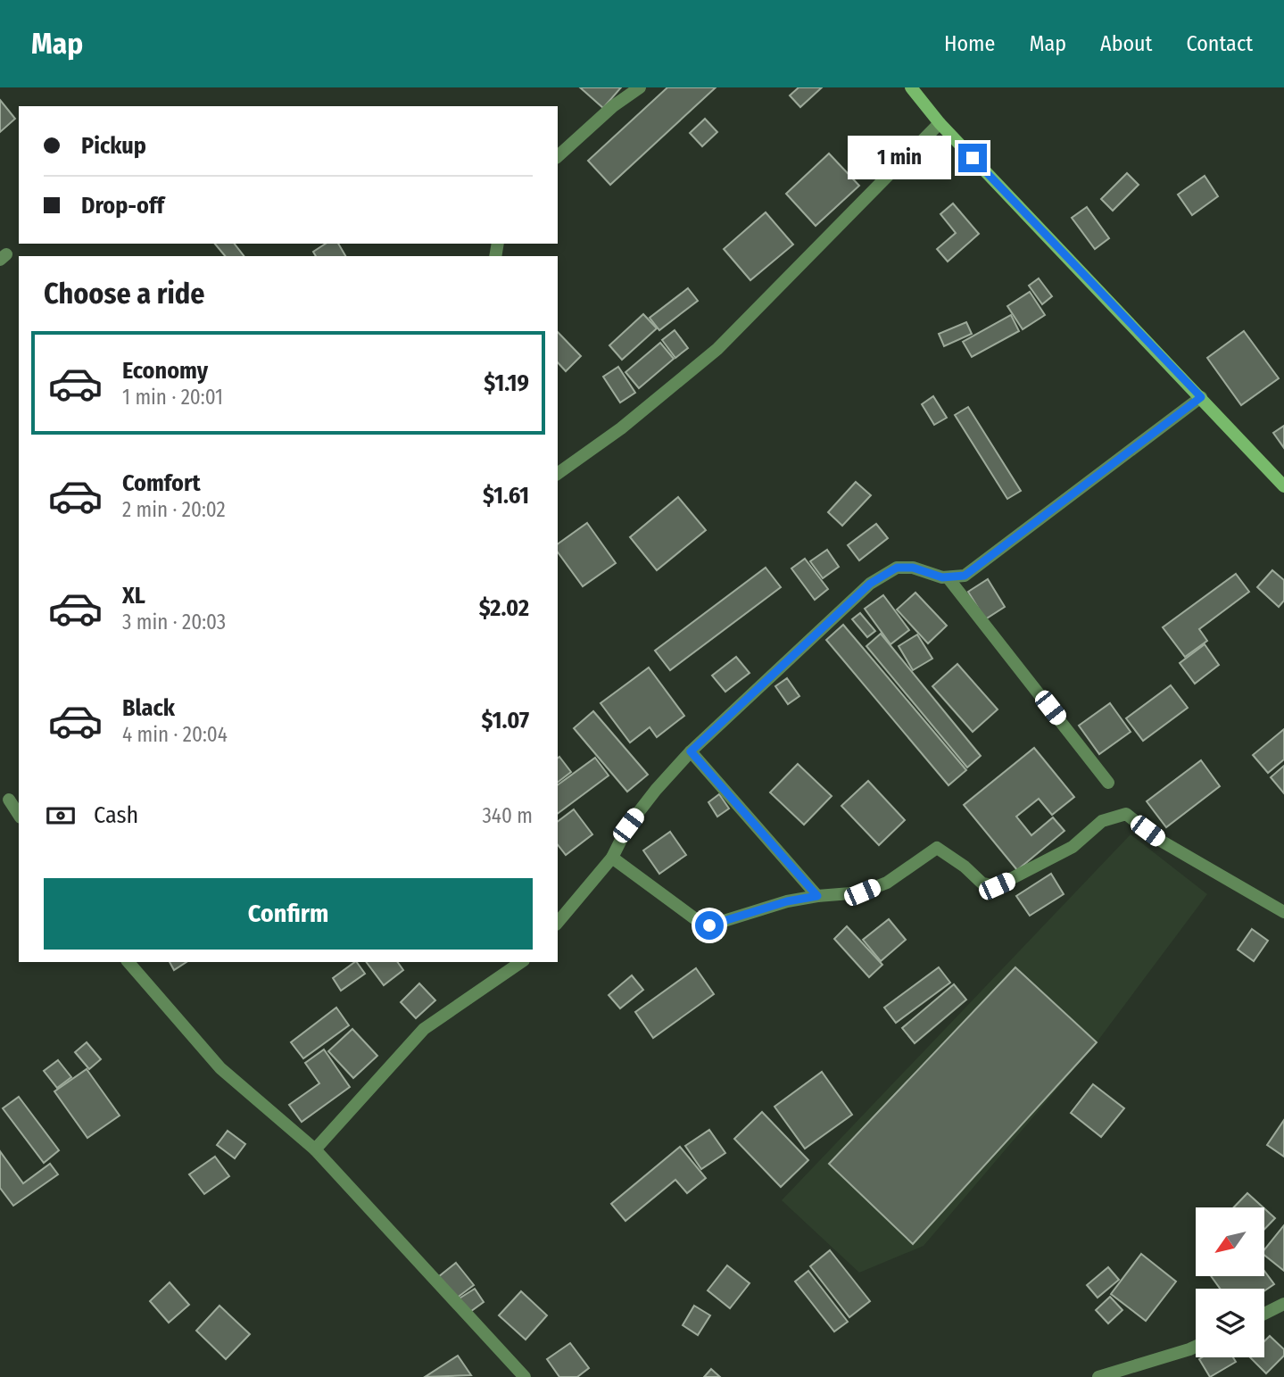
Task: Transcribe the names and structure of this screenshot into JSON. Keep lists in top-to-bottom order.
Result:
{
  "north": "bottom left",
  "page": {
    "header": "Map",
    "nav": [
      "Home",
      "Map",
      "About",
      "Contact"
    ],
    "banner": ["Pickup", "Drop-off"],
    "bubble": "1 min",
    "heading": "Choose a ride",
    "list": [
      {
        "name": "Economy",
        "note": "1 min · 20:01",
        "value": "$1.19"
      },
      {
        "name": "Comfort",
        "note": "2 min · 20:02",
        "value": "$1.61"
      },
      {
        "name": "XL",
        "note": "3 min · 20:03",
        "value": "$2.02"
      },
      {
        "name": "Black",
        "note": "4 min · 20:04",
        "value": "$1.07"
      }
    ],
    "pay": ["Cash", "340 m"],
    "buttons": "Confirm"
  }
}
